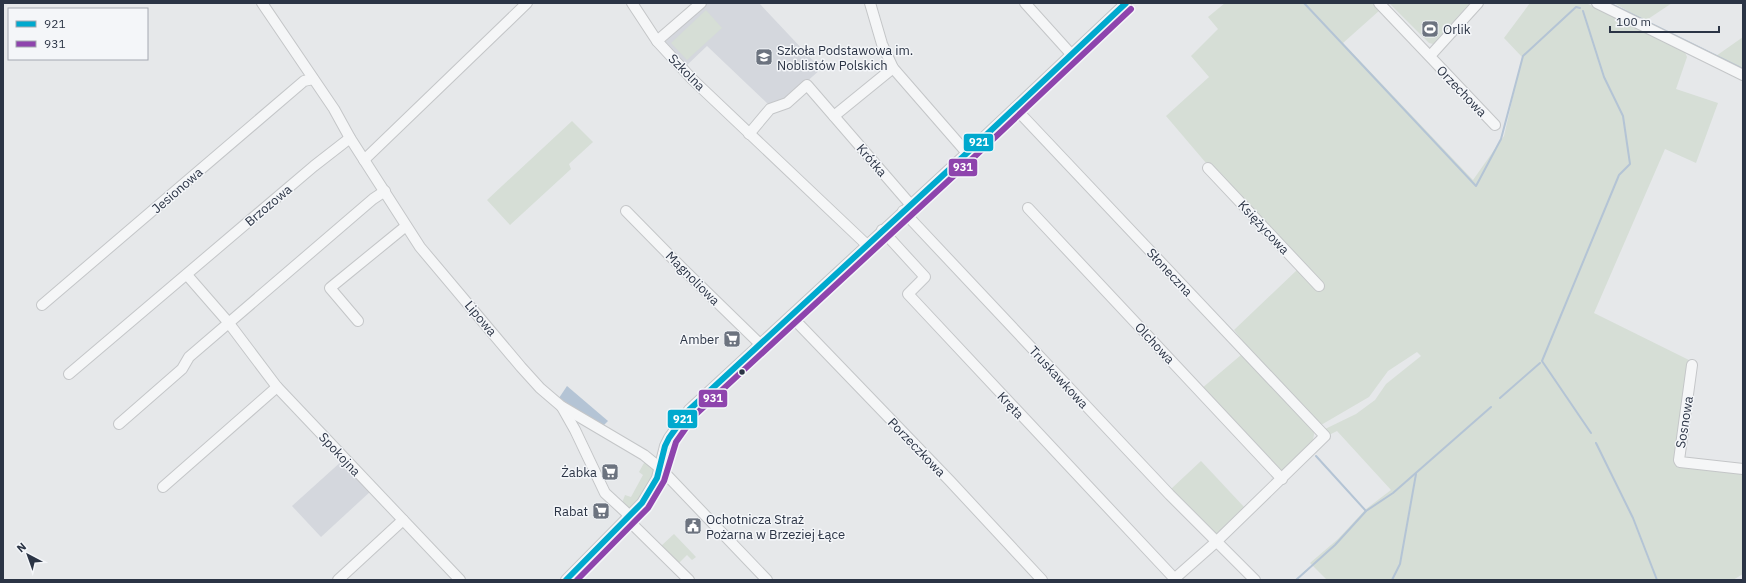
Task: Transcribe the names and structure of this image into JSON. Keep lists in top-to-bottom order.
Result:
{
  "streets": {
    "street": [
      "Szkolna",
      "Orzechowa",
      "Krótka",
      "Jesionowa",
      "Brzozowa",
      "Księżycowa",
      "Słoneczna",
      "Magnoliowa",
      "Lipowa",
      "Olchowa",
      "Truskawkowa",
      "Kręta",
      "Sosnowa",
      "Porzeczkowa",
      "Spokojna"
    ]
  },
  "crossings": [
    ["Szkolna", "Krótka"],
    ["Krótka", "Truskawkowa"],
    ["Jesionowa", "Lipowa"],
    ["Brzozowa", "Lipowa"],
    ["Brzozowa", "Spokojna"],
    ["Słoneczna", "Olchowa"]
  ],
  "places": {
    "sports": ["Orlik"],
    "school or university": ["Szkoła Podstawowa im. Noblistów Polskich"],
    "supermarket": ["Amber", "Żabka", "Rabat"],
    "public building": ["Ochotnicza Straż Pożarna w Brzeziej Łące"]
  },
  "lines": ["transit line 921", "transit line 931"],
  "legend": ["921", "931"],
  "scale_bar": "100 m",
  "north": "top left"
}
